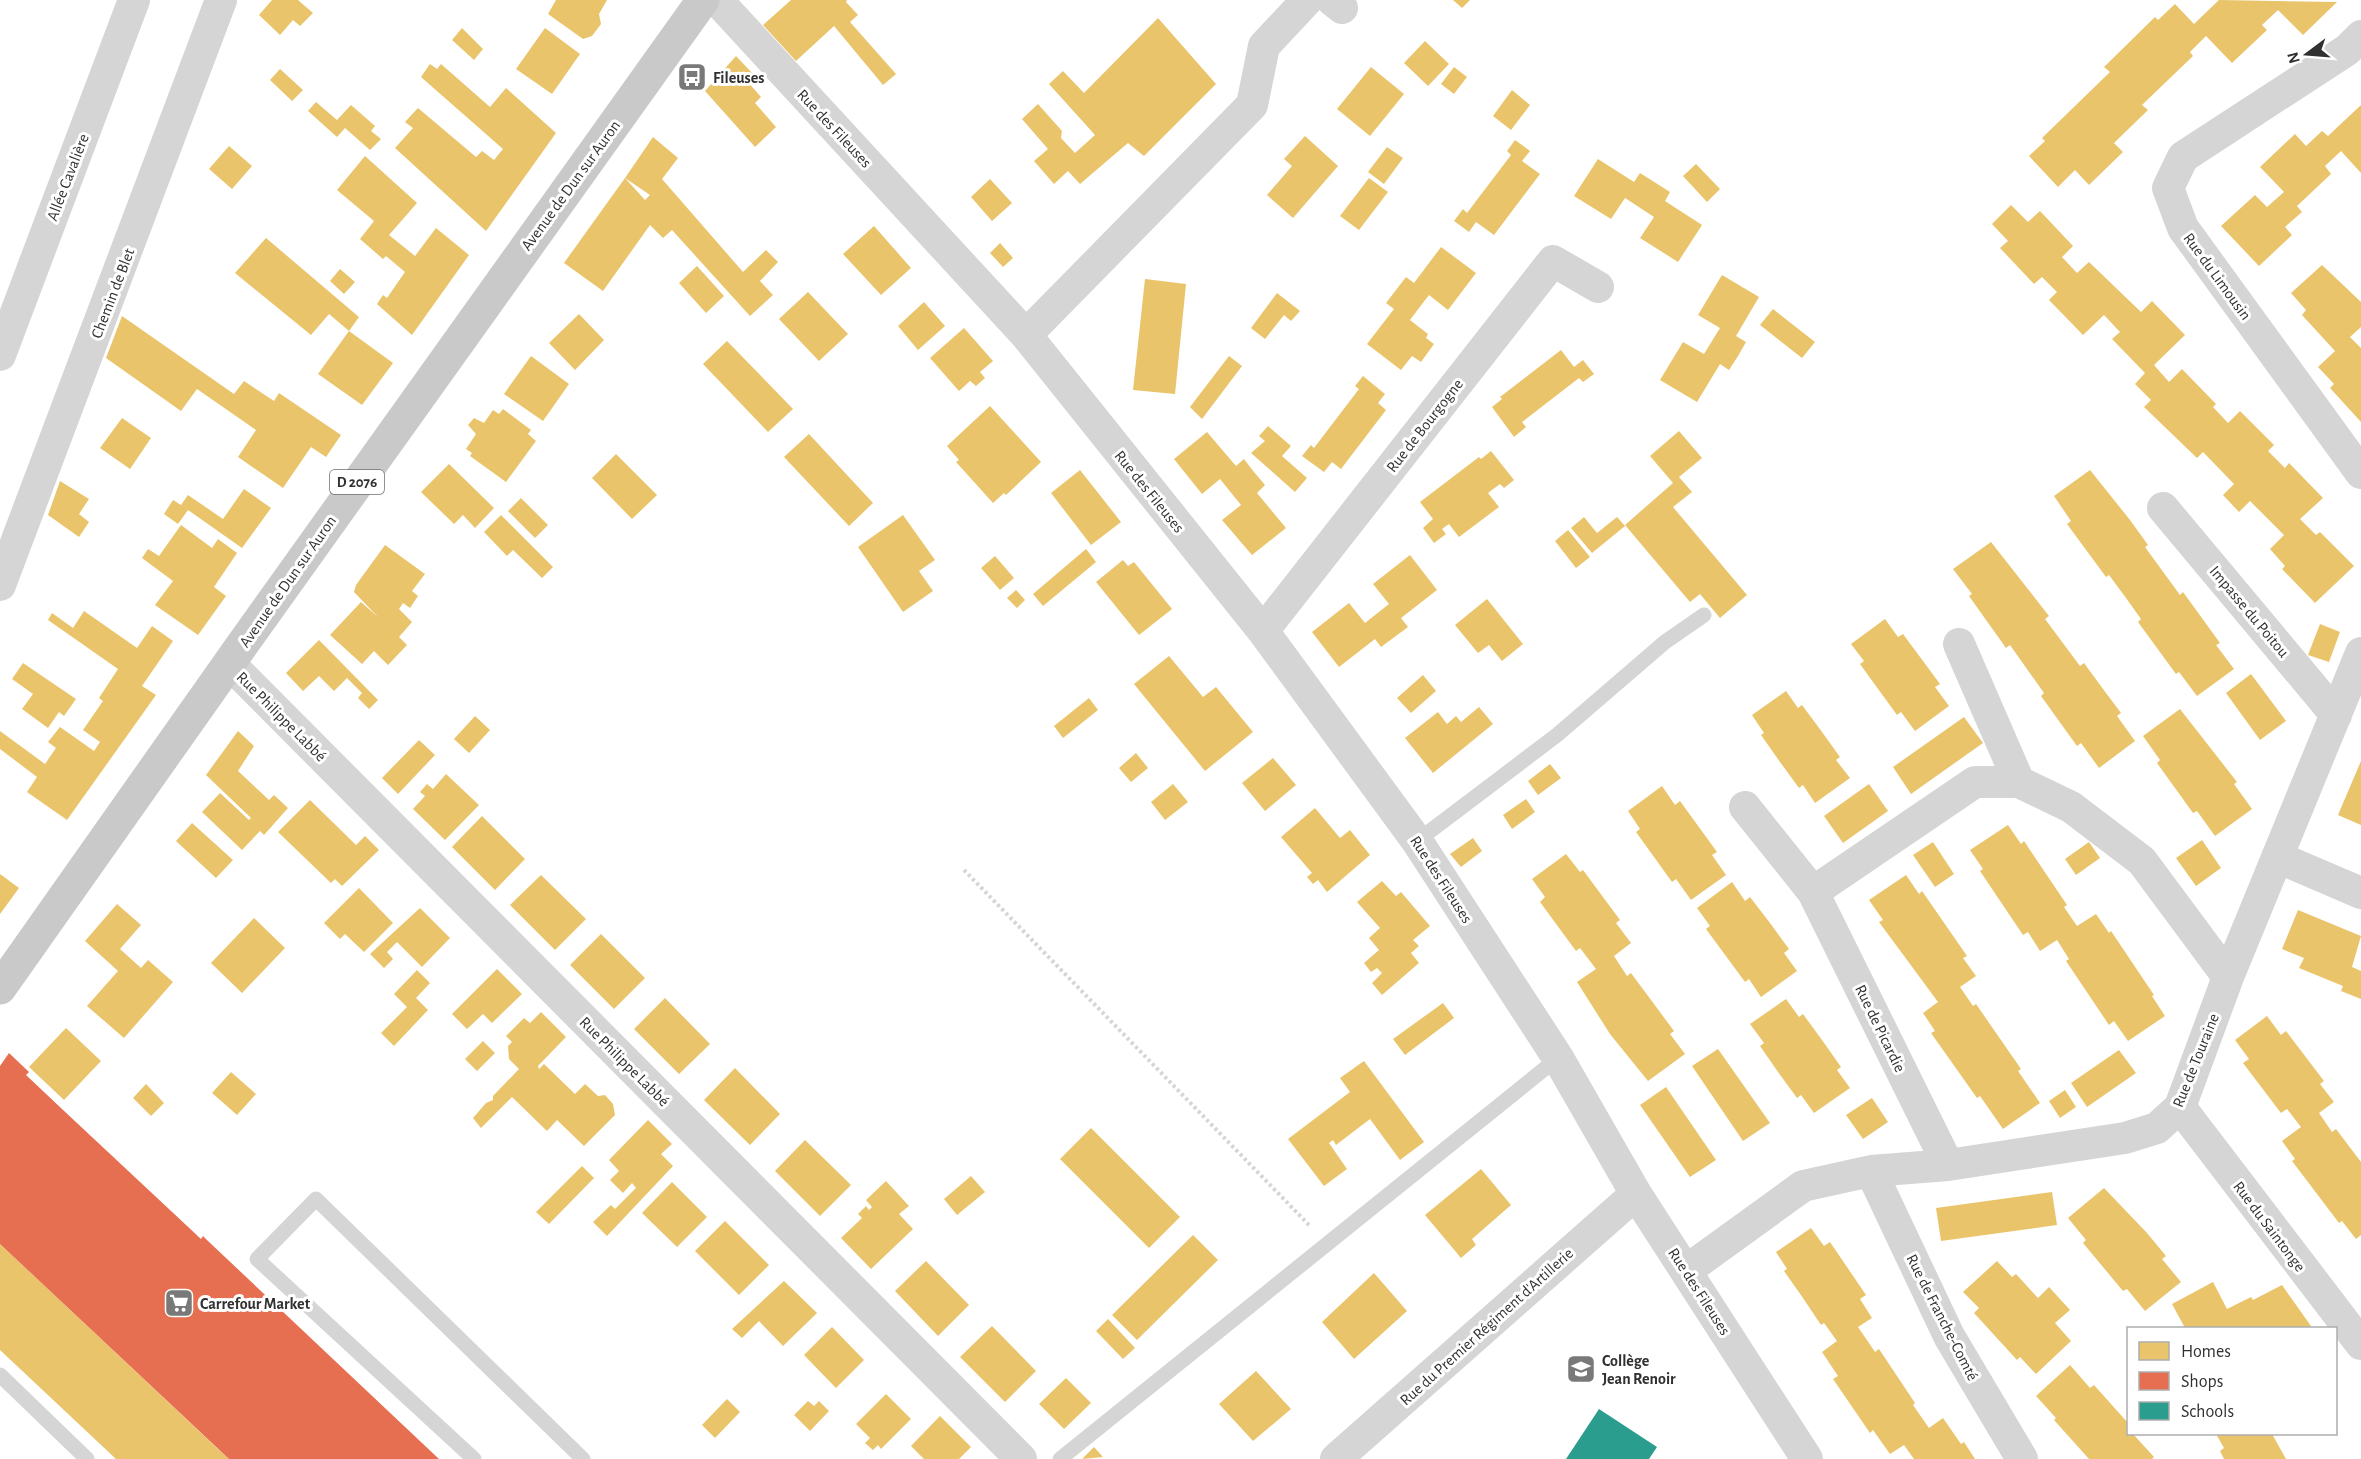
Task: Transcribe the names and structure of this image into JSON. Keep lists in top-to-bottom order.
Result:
{
  "streets": {
    "main road": ["Avenue de Dun sur Auron", "D 2076"],
    "street": [
      "Rue des Fileuses",
      "Allée Cavalière",
      "Rue du Limousin",
      "Chemin de Blet",
      "Rue de Bourgogne",
      "Impasse du Poitou",
      "Rue Philippe Labbé",
      "Rue de Picardie",
      "Rue de Touraine",
      "Rue du Saintonge",
      "Rue de Franche-Comté",
      "Rue du Premier Régiment d'Artillerie"
    ]
  },
  "crossings": [
    ["Rue des Fileuses", "Rue de Bourgogne"],
    ["Rue des Fileuses", "Rue de Touraine"],
    ["Rue des Fileuses", "Rue du Premier Régiment d'Artillerie"],
    ["Avenue de Dun sur Auron", "Rue Philippe Labbé"],
    ["Impasse du Poitou", "Rue de Touraine"],
    ["Rue de Picardie", "Rue de Touraine"],
    ["Rue de Touraine", "Rue du Saintonge"],
    ["Rue de Touraine", "Rue de Franche-Comté"]
  ],
  "places": {
    "bus stop": ["Fileuses"],
    "supermarket": ["Carrefour Market"],
    "school or university": ["Collège Jean Renoir"]
  },
  "legend": ["Homes", "Shops", "Schools"],
  "north": "left"
}
